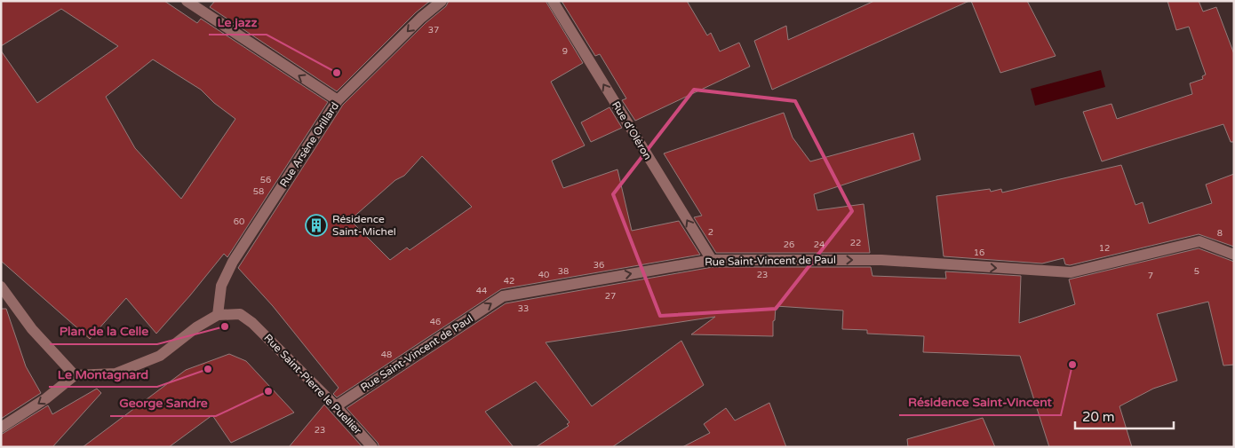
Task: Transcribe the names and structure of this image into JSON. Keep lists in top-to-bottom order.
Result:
{
  "streets": {
    "street": [
      "Rue d'Oléron",
      "Rue Arsène Orillard",
      "Rue Saint-Vincent de Paul",
      "Rue Saint-Pierre le Puellier"
    ]
  },
  "crossings": [
    ["Rue d'Oléron", "Rue Saint-Vincent de Paul"],
    ["Rue Arsène Orillard", "Rue Saint-Pierre le Puellier"],
    ["Rue Saint-Vincent de Paul", "Rue Saint-Pierre le Puellier"]
  ],
  "one_way": ["Rue d'Oléron", "Rue Arsène Orillard", "Rue Saint-Vincent de Paul"],
  "places": {
    "other": [
      "Le jazz",
      "Plan de la Celle",
      "Résidence Saint-Vincent",
      "Le Montagnard",
      "George Sandre"
    ],
    "building": ["Résidence Saint-Michel"]
  },
  "house_numbers": [
    "37",
    "9",
    "56",
    "58",
    "60",
    "2",
    "8",
    "22",
    "26",
    "24",
    "12",
    "16",
    "36",
    "38",
    "5",
    "40",
    "23",
    "7",
    "42",
    "44",
    "27",
    "33",
    "46",
    "48",
    "23"
  ],
  "scale_bar": "20 m"
}
